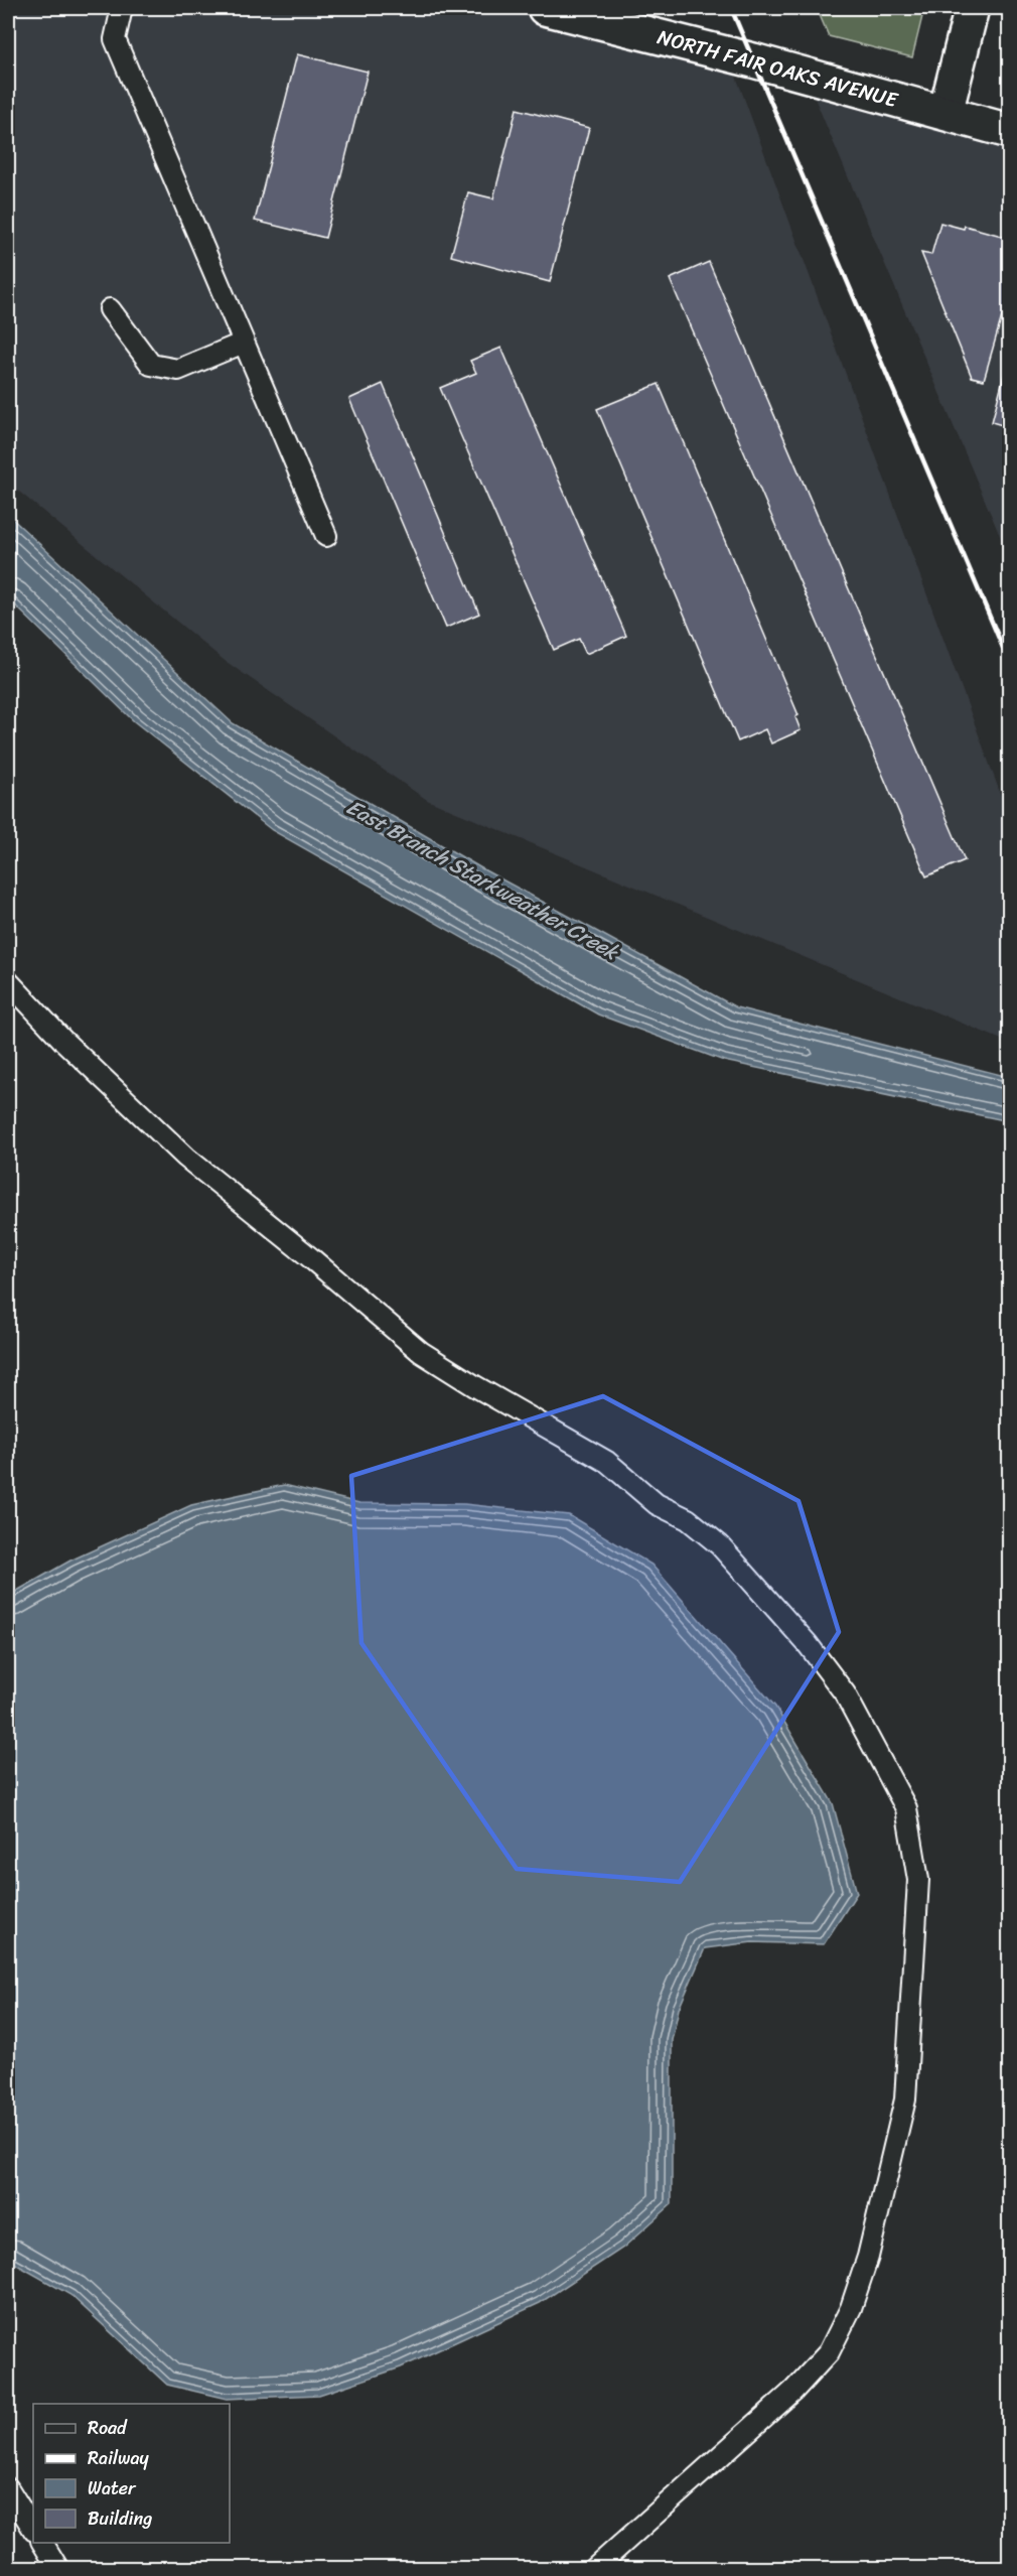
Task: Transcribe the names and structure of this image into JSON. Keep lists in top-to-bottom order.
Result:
{
  "streets": {
    "street": ["NORTH FAIR OAKS AVENUE"]
  },
  "water": ["East Branch Starkweather Creek"],
  "legend": [
    "Road",
    "Railway",
    "Water",
    "Building"
  ]
}
